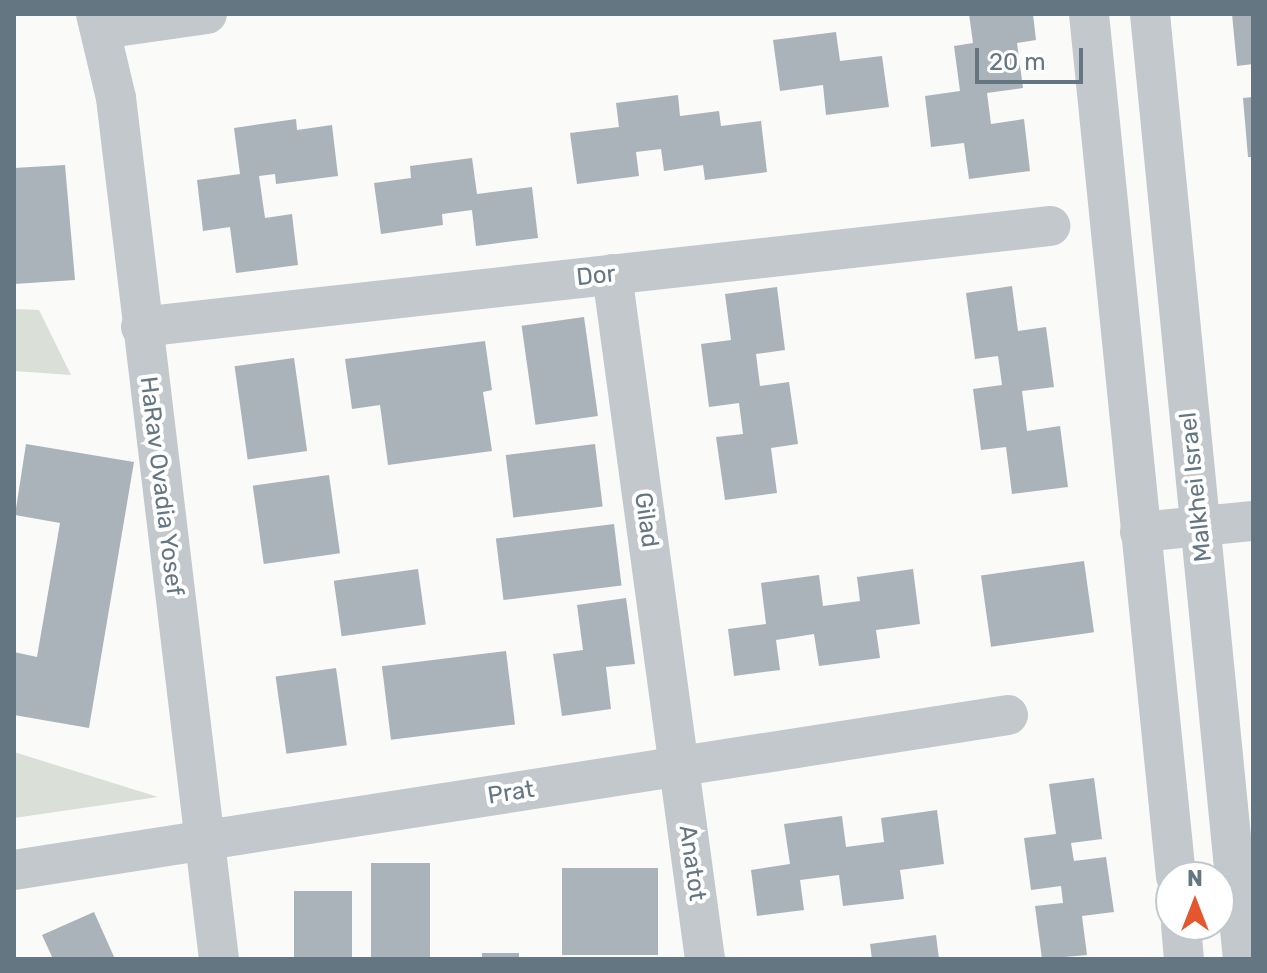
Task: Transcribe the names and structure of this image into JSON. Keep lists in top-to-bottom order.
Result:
{
  "streets": {
    "street": [
      "Dor",
      "HaRav Ovadia Yosef",
      "Malkhei Israel",
      "Gilad",
      "Prat",
      "Anatot"
    ]
  },
  "crossings": [
    ["Dor", "HaRav Ovadia Yosef"],
    ["Dor", "Gilad"],
    ["HaRav Ovadia Yosef", "Prat"],
    ["Gilad", "Prat"],
    ["Gilad", "Anatot"],
    ["Prat", "Anatot"]
  ],
  "scale_bar": "20 m",
  "north": "top"
}
